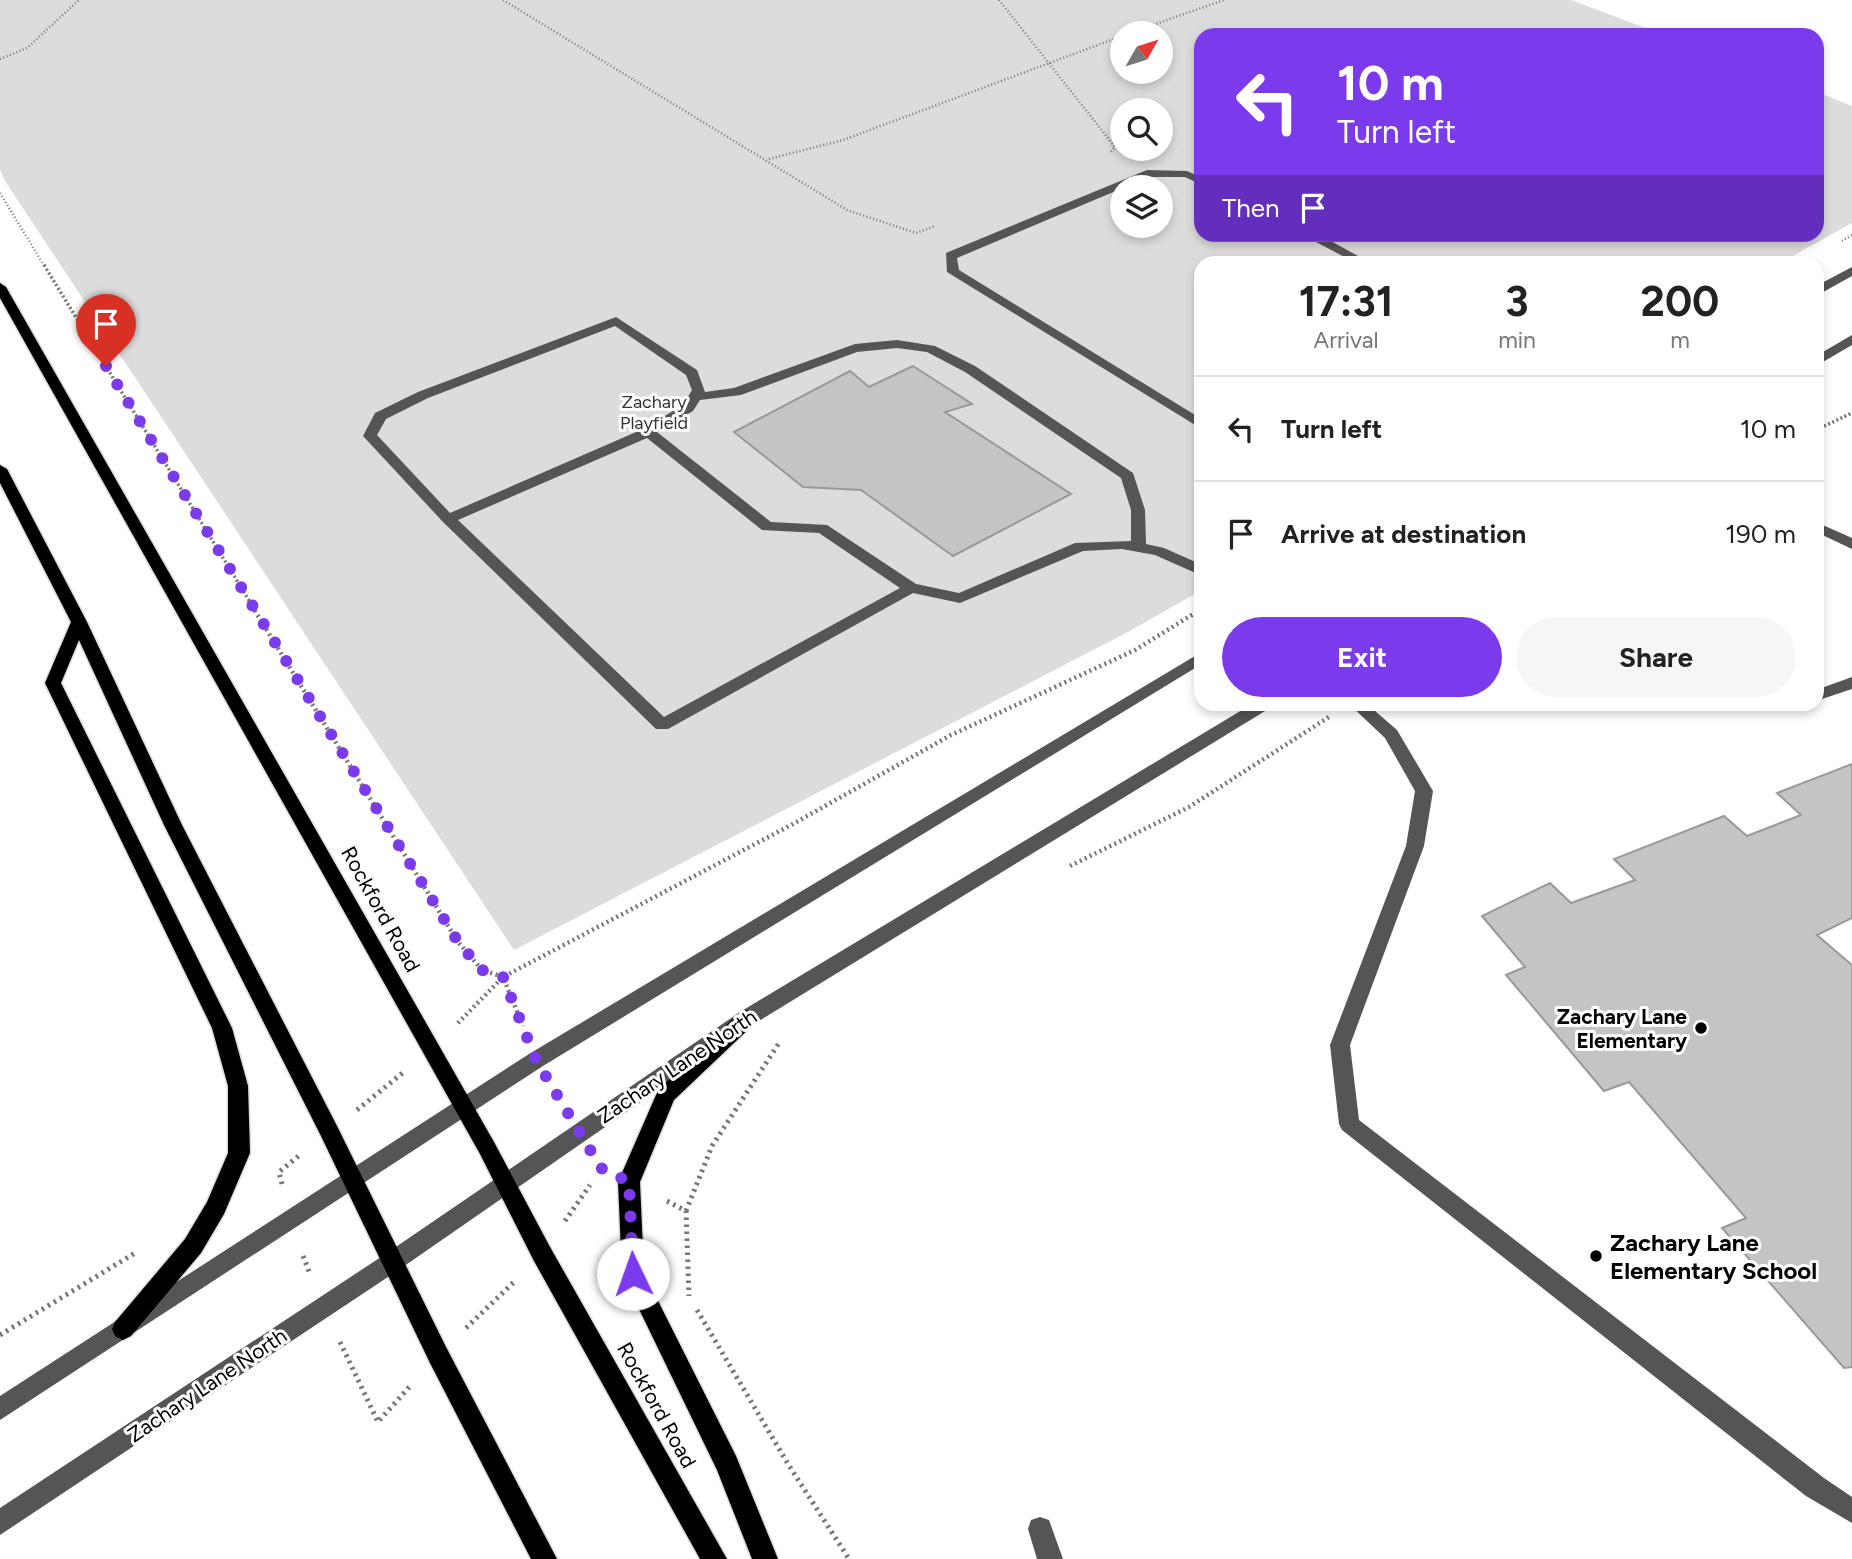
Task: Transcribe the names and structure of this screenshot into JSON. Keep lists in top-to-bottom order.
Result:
{
  "streets": {
    "main road": ["Rockford Road"],
    "street": ["Zachary Lane North"]
  },
  "crossings": [
    ["Rockford Road", "Zachary Lane North"]
  ],
  "parks": ["Zachary Playfield"],
  "places": ["Zachary Lane Elementary", "Zachary Lane Elementary School"],
  "north": "top right",
  "page": {
    "turn": ["10 m", "Turn left"],
    "then": "Then",
    "eta": [
      "17:31",
      "Arrival",
      "3",
      "min",
      "200",
      "m"
    ],
    "list": [
      {
        "name": "Turn left",
        "value": "10 m"
      },
      {
        "name": "Arrive at destination",
        "value": "190 m"
      }
    ],
    "buttons": ["Exit", "Share"]
  }
}
